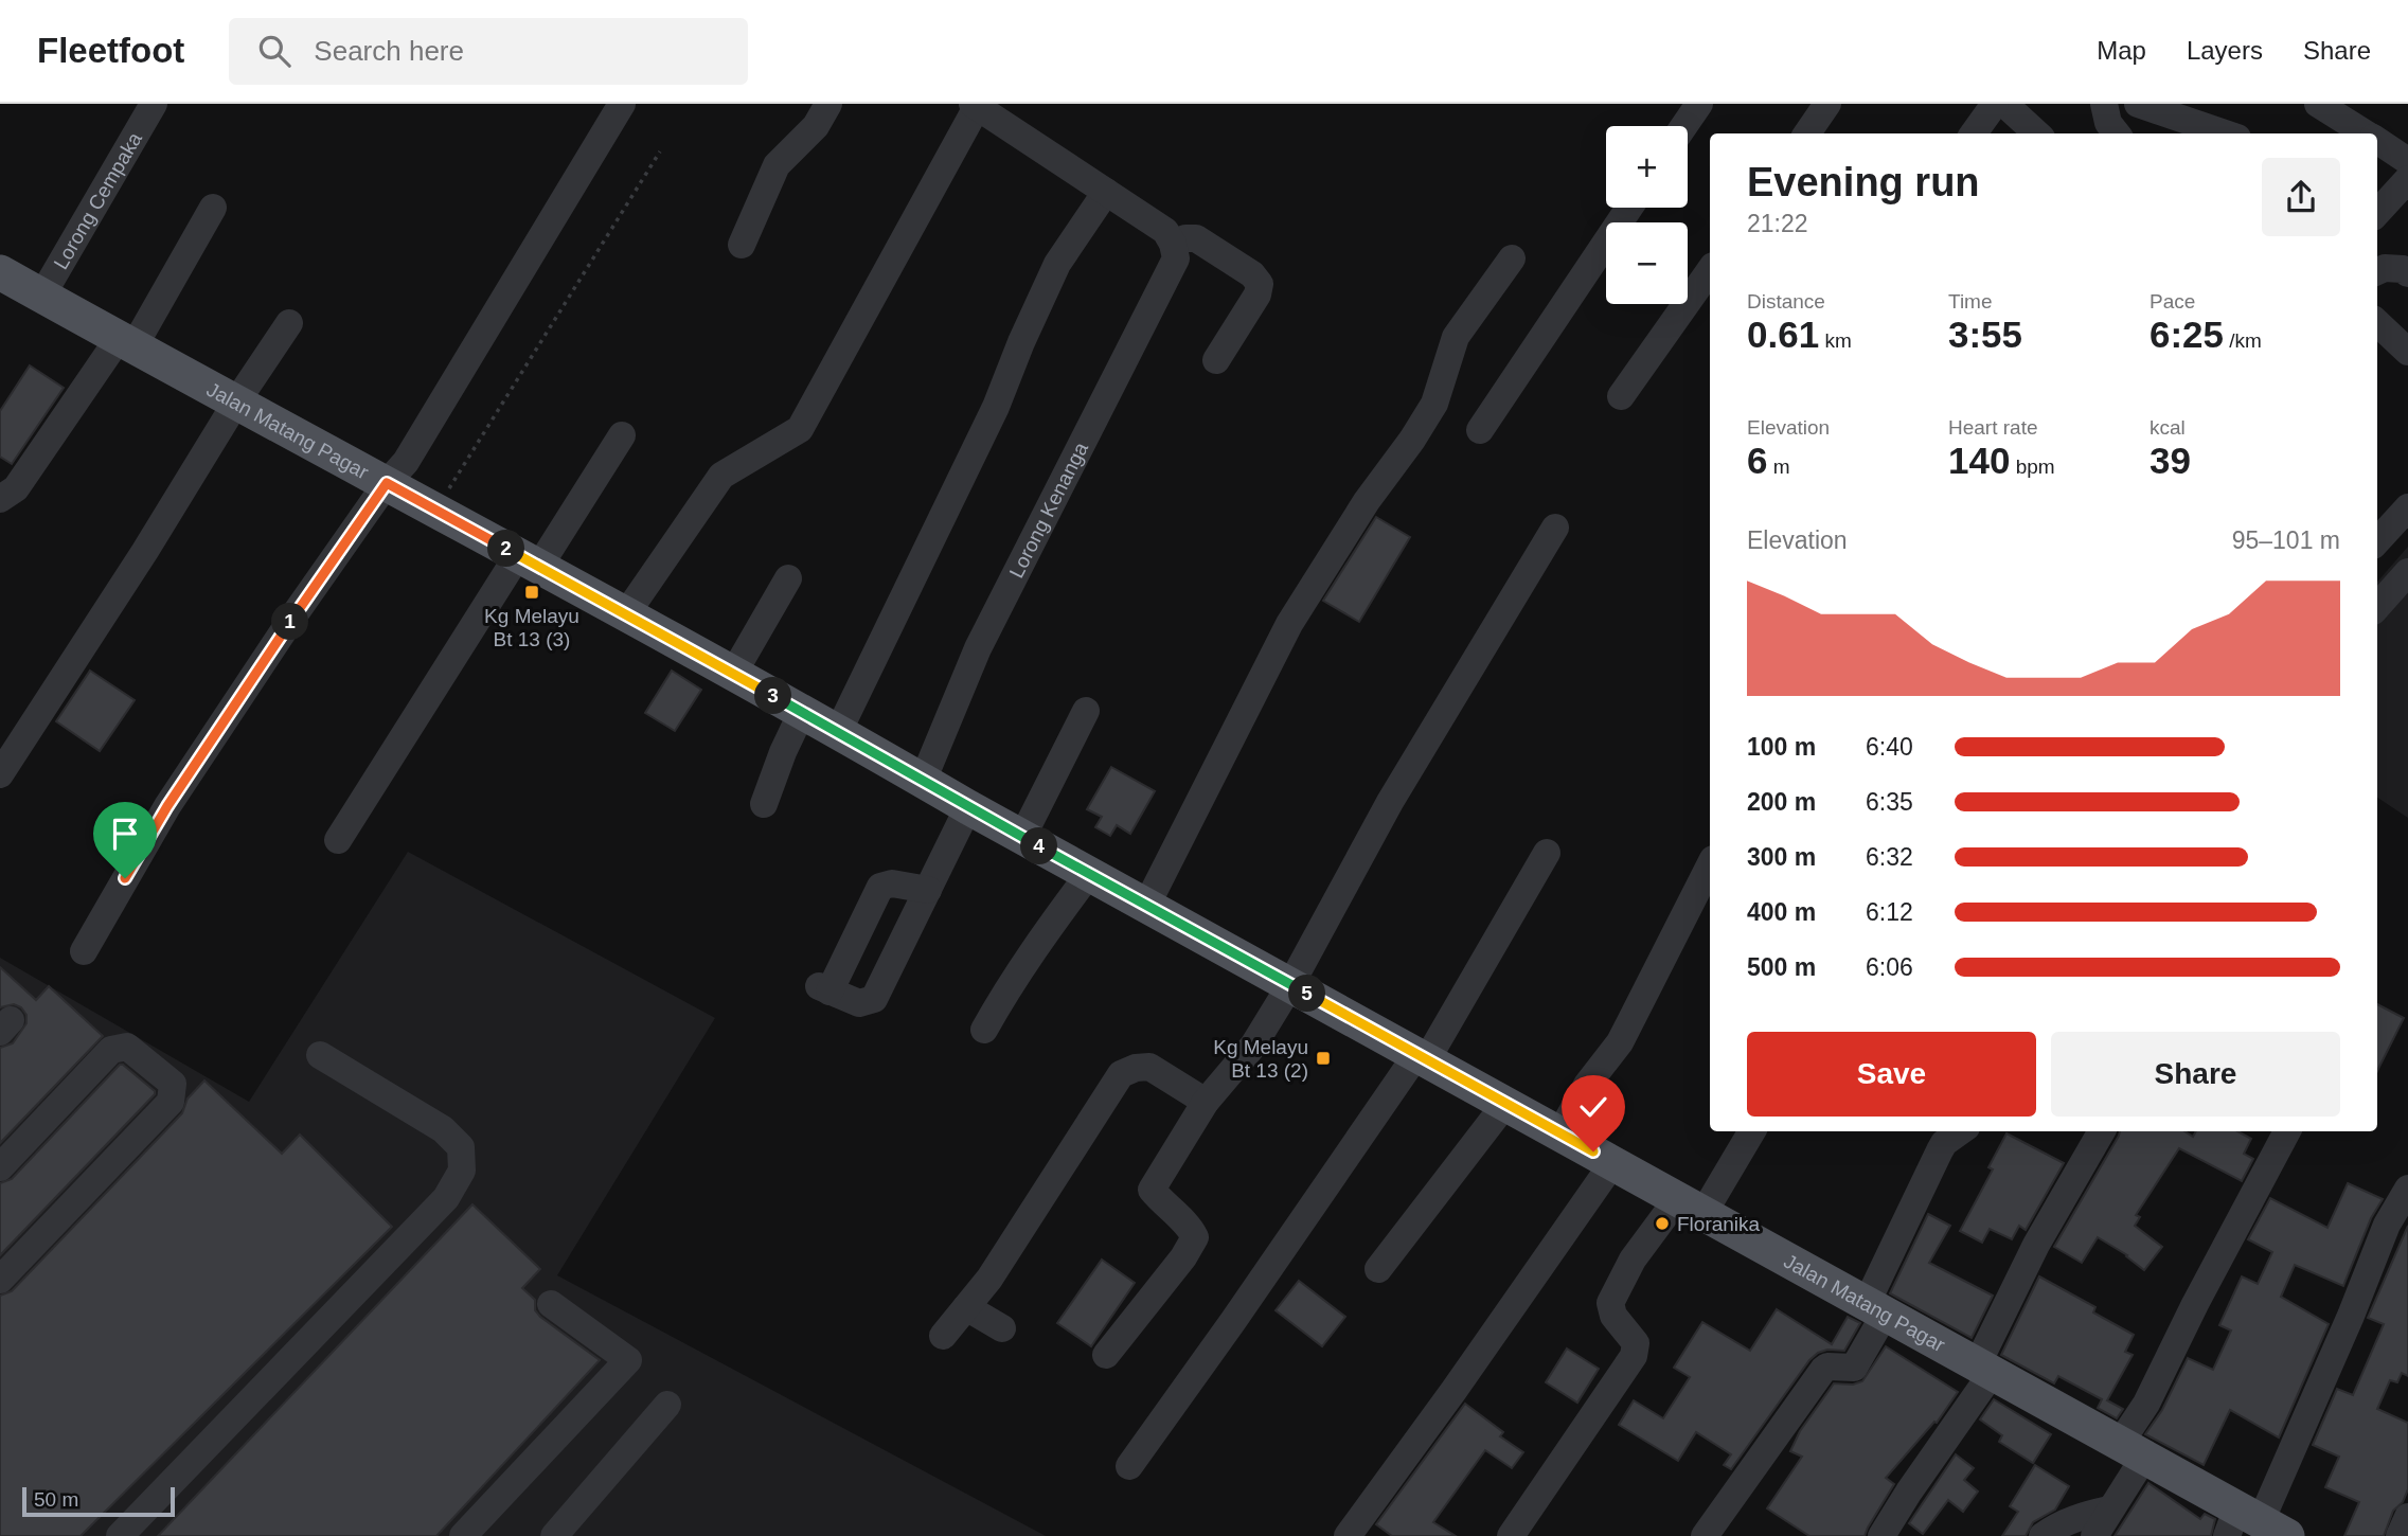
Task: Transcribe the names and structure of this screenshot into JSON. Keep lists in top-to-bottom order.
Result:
{
  "streets": {
    "main road": ["Jalan Matang Pagar"],
    "street": ["Lorong Cempaka", "Lorong Kenanga"]
  },
  "crossings": [
    ["Lorong Cempaka", "Jalan Matang Pagar"],
    ["Jalan Matang Pagar", "Lorong Kenanga"]
  ],
  "places": {
    "transit": ["Kg Melayu Bt 13 (3)", "Kg Melayu Bt 13 (2)"],
    "other": ["Floranika"]
  },
  "scale_bar": "50 m",
  "page": {
    "header": "Fleetfoot",
    "search": "Search here",
    "nav": ["Map", "Layers", "Share"],
    "map_buttons": ["+", "−"],
    "heading": ["Evening run", "21:22"],
    "stats": [
      ["Distance", "0.61 km"],
      ["Time", "3:55"],
      ["Pace", "6:25 /km"],
      ["Elevation", "6 m"],
      ["Heart rate", "140 bpm"],
      ["kcal", "39"]
    ],
    "chart": ["Elevation", "95–101 m"],
    "pins": [
      "2",
      "1",
      "3",
      "4",
      "5"
    ],
    "list": [
      {
        "name": "100 m",
        "note": "6:40"
      },
      {
        "name": "200 m",
        "note": "6:35"
      },
      {
        "name": "300 m",
        "note": "6:32"
      },
      {
        "name": "400 m",
        "note": "6:12"
      },
      {
        "name": "500 m",
        "note": "6:06"
      }
    ],
    "buttons": ["Save", "Share"],
    "scale": "50 m"
  }
}
